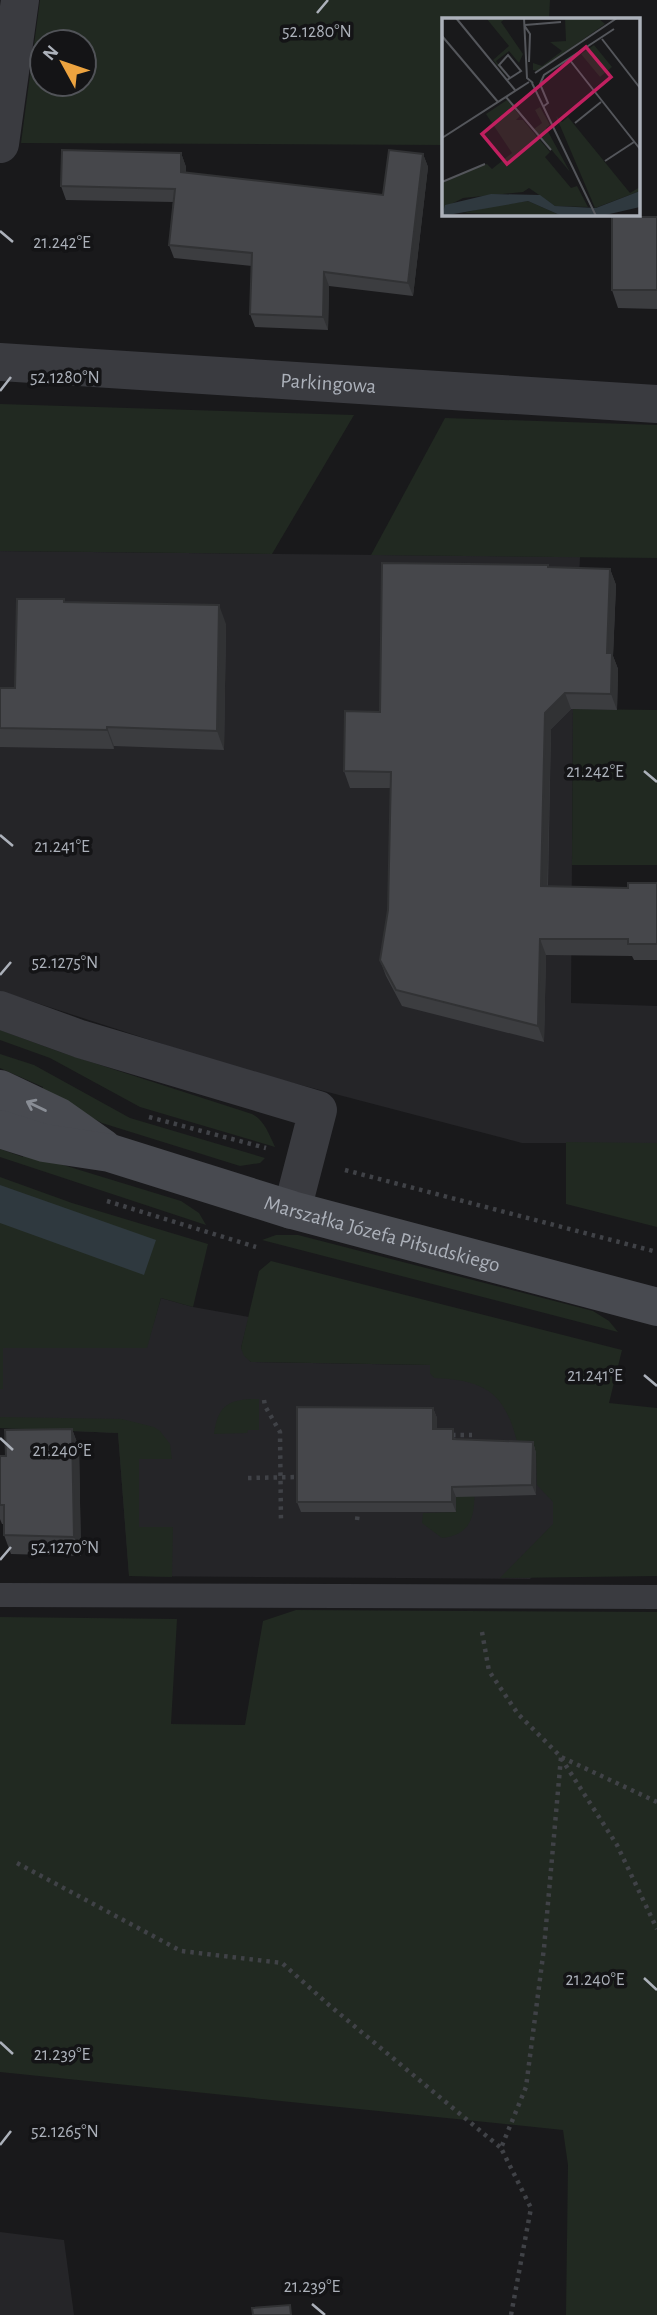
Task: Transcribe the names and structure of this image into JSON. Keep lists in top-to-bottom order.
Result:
{
  "streets": {
    "main road": ["Marszałka Józefa Piłsudskiego"],
    "street": ["Parkingowa"]
  },
  "north": "top left",
  "coordinates": [
    "52.1280°N",
    "21.242°E",
    "21.241°E",
    "52.1275°N",
    "21.240°E",
    "52.1270°N",
    "21.239°E",
    "52.1265°N"
  ]
}
